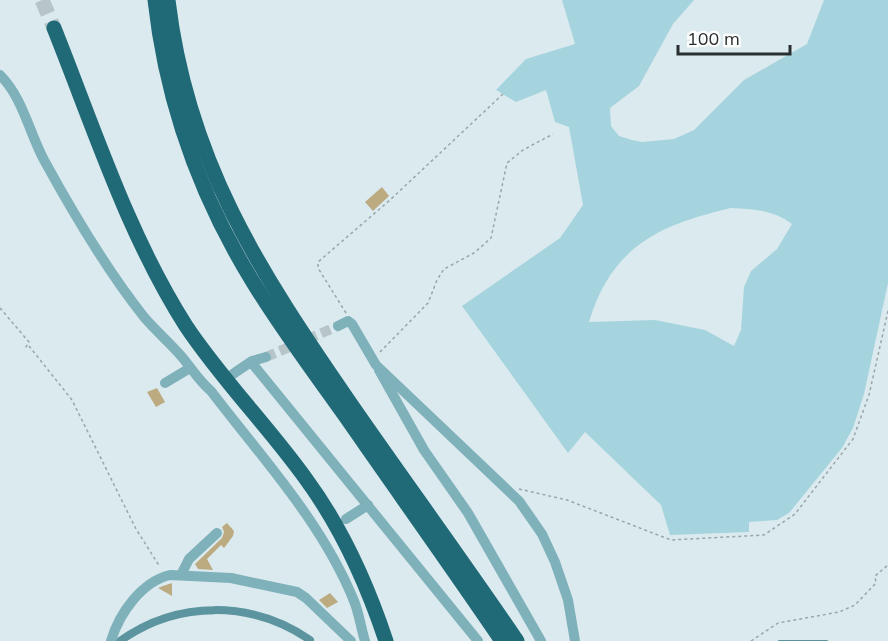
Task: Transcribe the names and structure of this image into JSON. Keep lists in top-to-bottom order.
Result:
{
  "scale_bar": "100 m"
}
